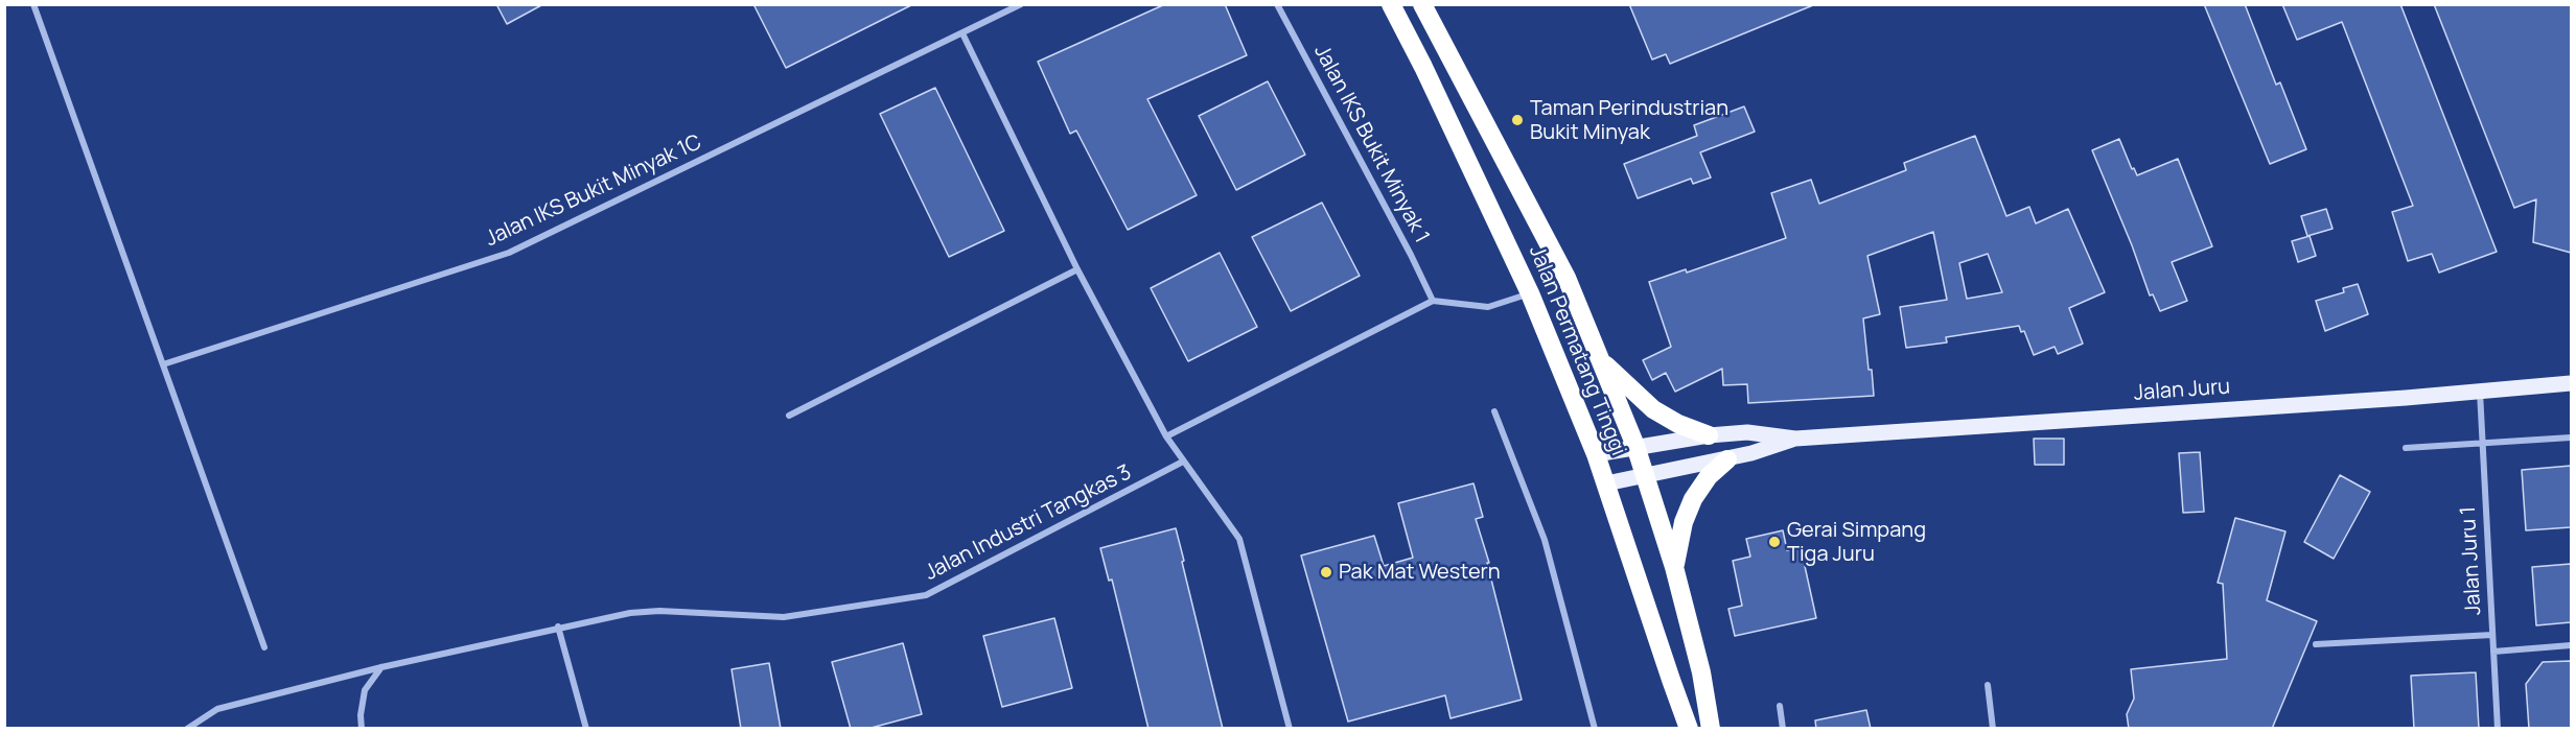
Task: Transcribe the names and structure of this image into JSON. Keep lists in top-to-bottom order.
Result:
{
  "streets": {
    "highway": ["Jalan Permatang Tinggi"],
    "main road": ["Jalan Juru"],
    "street": [
      "Jalan IKS Bukit Minyak 1",
      "Jalan IKS Bukit Minyak 1C",
      "Jalan Industri Tangkas 3",
      "Jalan Juru 1"
    ]
  },
  "crossings": [
    ["Jalan Permatang Tinggi", "Jalan Juru"],
    ["Jalan Juru", "Jalan Juru 1"]
  ],
  "places": ["Taman Perindustrian Bukit Minyak", "Gerai Simpang Tiga Juru", "Pak Mat Western"]
}
